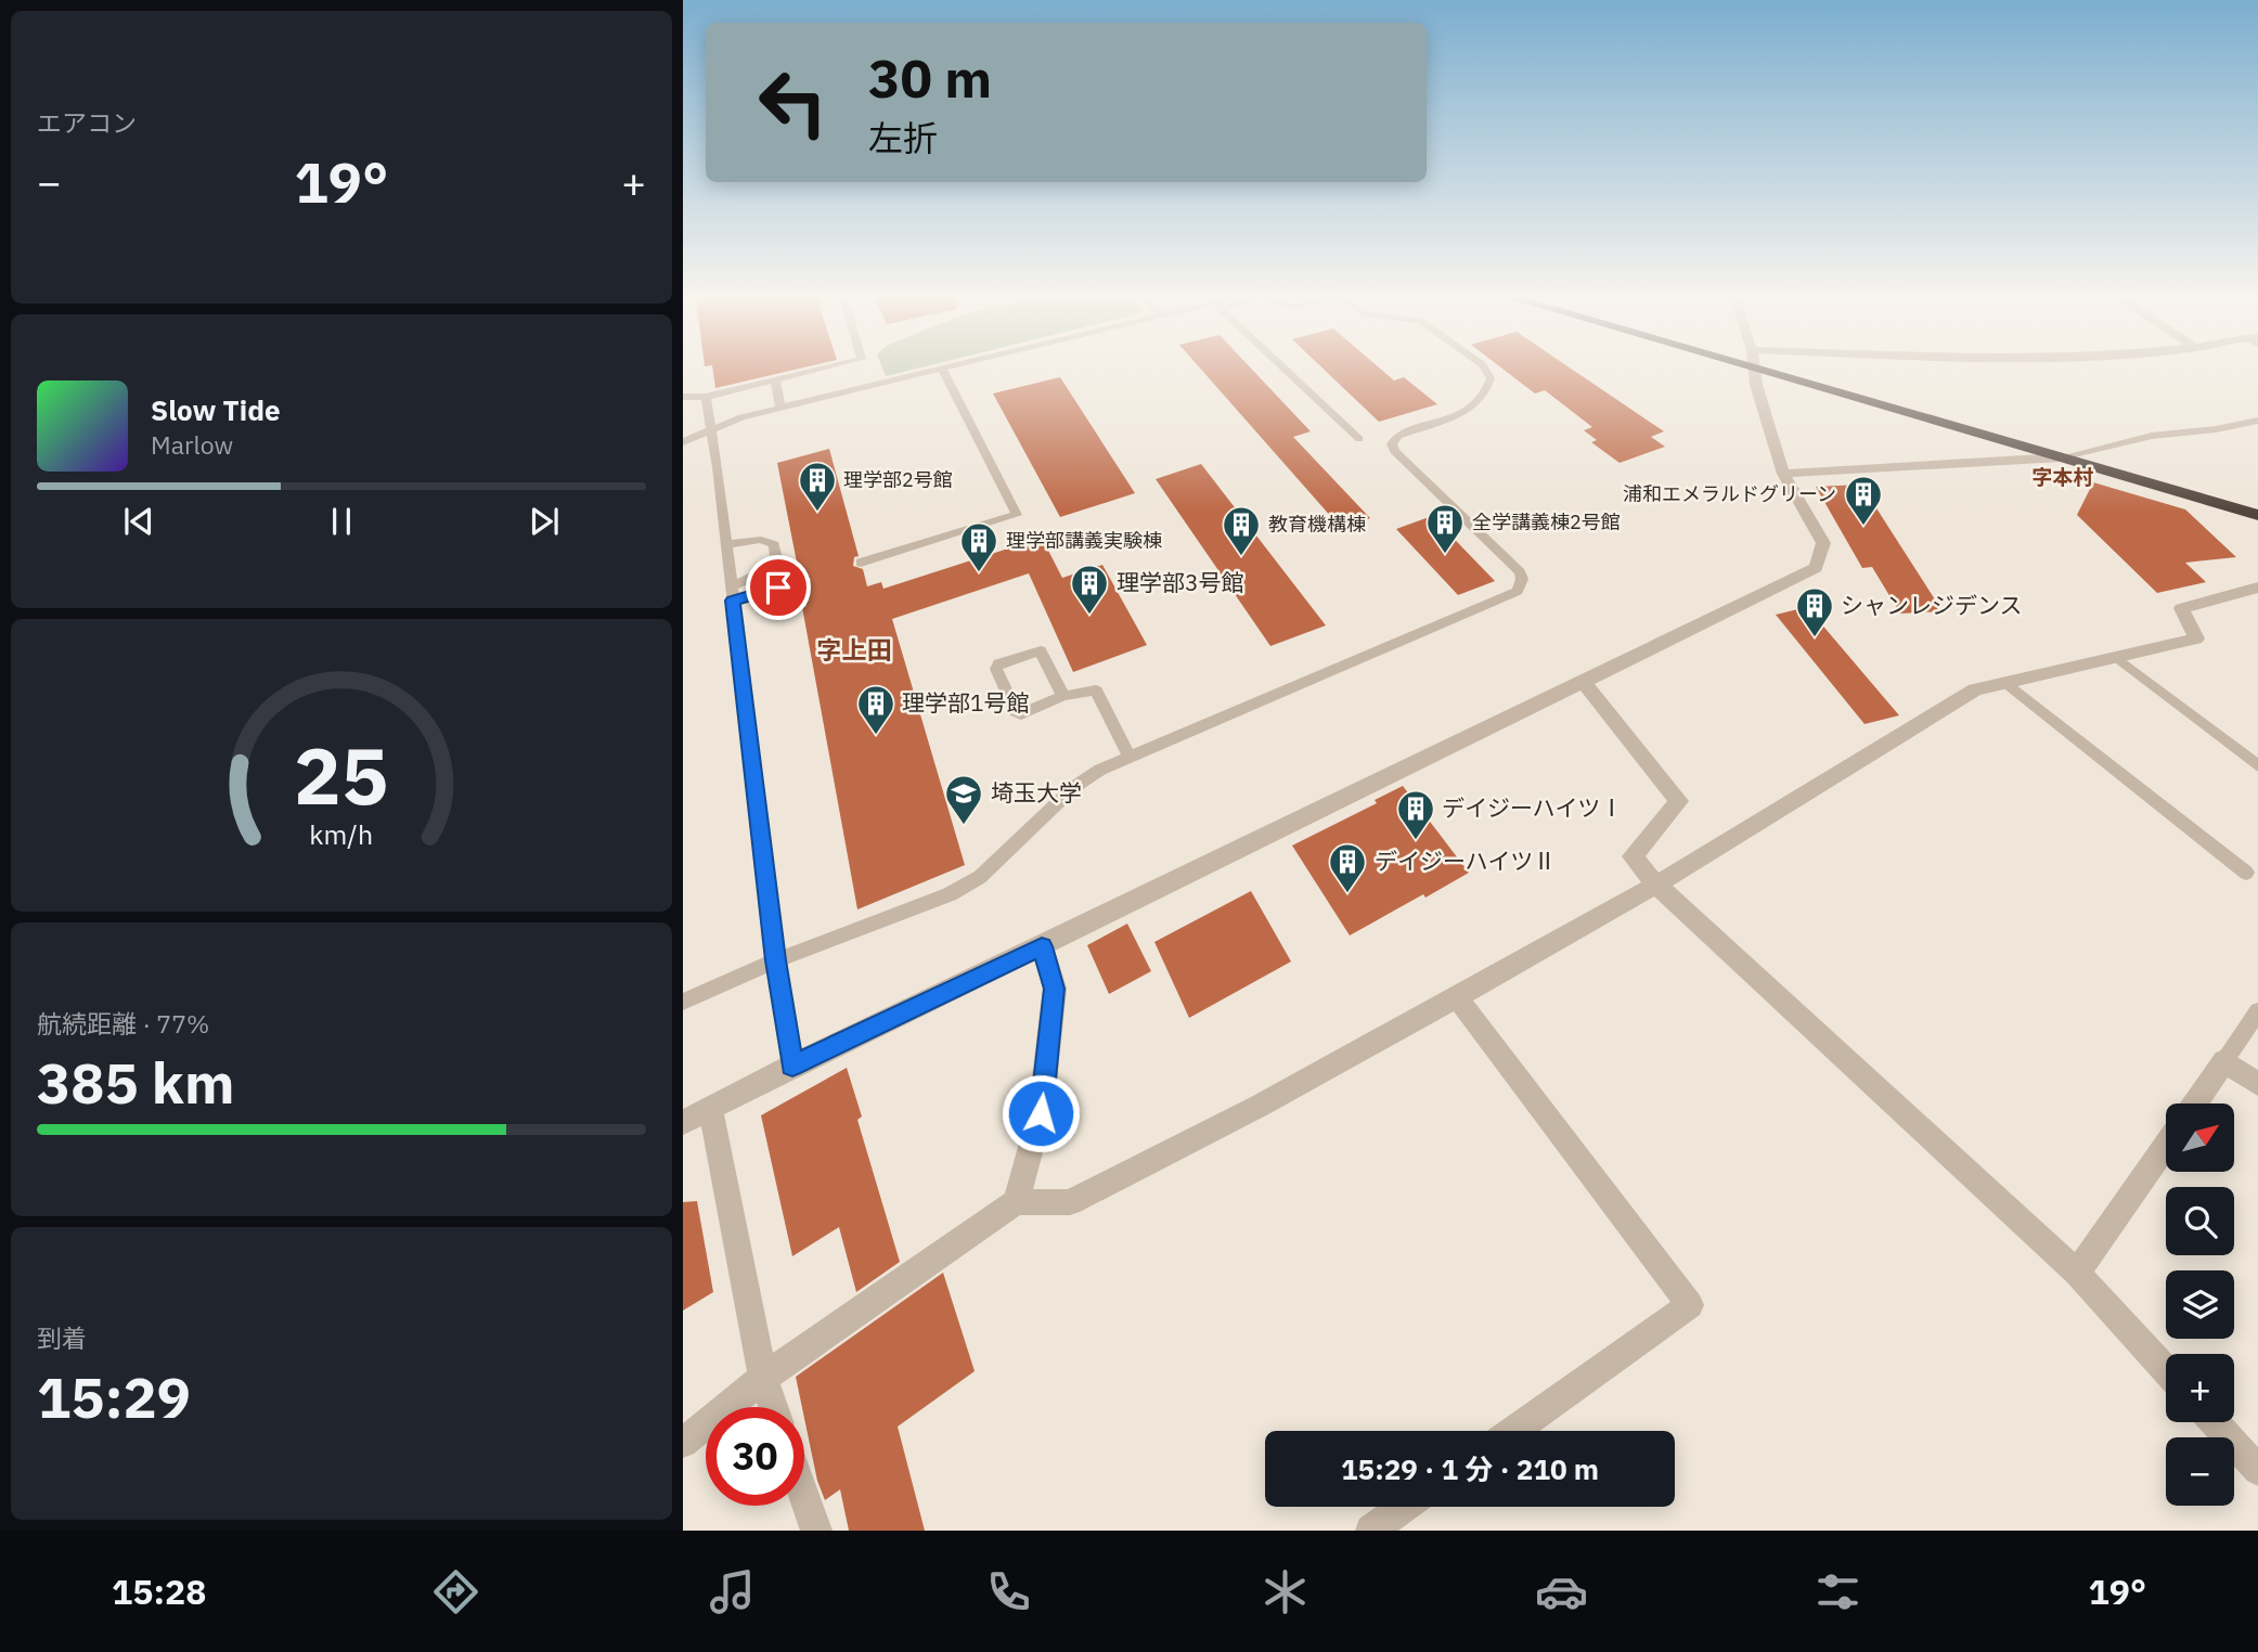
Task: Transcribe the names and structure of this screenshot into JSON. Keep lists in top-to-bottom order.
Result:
{
  "districts": ["字本村", "字上田"],
  "places": {
    "building": [
      "理学部2号館",
      "浦和エメラルドグリーン",
      "全学講義棟2号館",
      "教育機構棟",
      "理学部講義実験棟",
      "理学部3号館",
      "シャンレジデンス",
      "理学部1号館",
      "デイジーハイツⅠ",
      "デイジーハイツⅡ"
    ],
    "school or university": ["埼玉大学"]
  },
  "north": "top right",
  "page": {
    "tile": [
      "エアコン",
      ["航続距離 · 77%", "385 km"],
      ["到着", "15:29"]
    ],
    "turn": ["30 m", "左折"],
    "heat": ["−", "19°", "+"],
    "song": ["Slow Tide", "Marlow"],
    "map_buttons": ["+", "−"],
    "limit": "30",
    "trip": "15:29 · 1 分 · 210 m",
    "tabs": ["15:28", "19°"],
    "gauge": ["25", "km/h"]
  }
}
